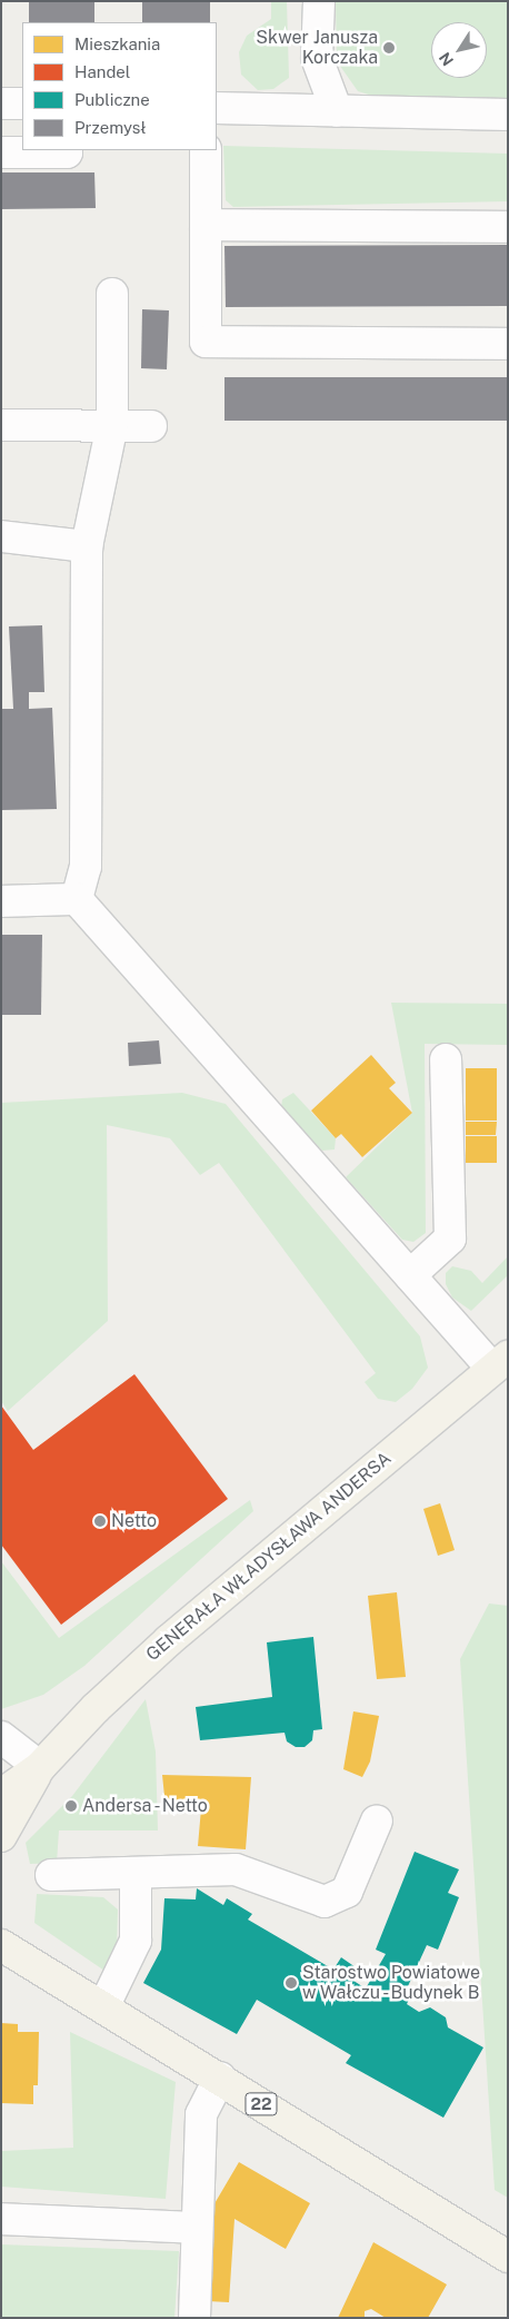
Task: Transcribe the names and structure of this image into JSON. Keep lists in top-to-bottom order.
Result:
{
  "streets": {
    "main road": ["GENERAŁA WŁADYSŁAWA ANDERSA", "22"]
  },
  "places": [
    "Skwer Janusza Korczaka",
    "Netto",
    "Andersa - Netto",
    "Starostwo Powiatowe w Wałczu - Budynek B"
  ],
  "legend": [
    "Mieszkania",
    "Handel",
    "Publiczne",
    "Przemysł"
  ],
  "north": "bottom left"
}
